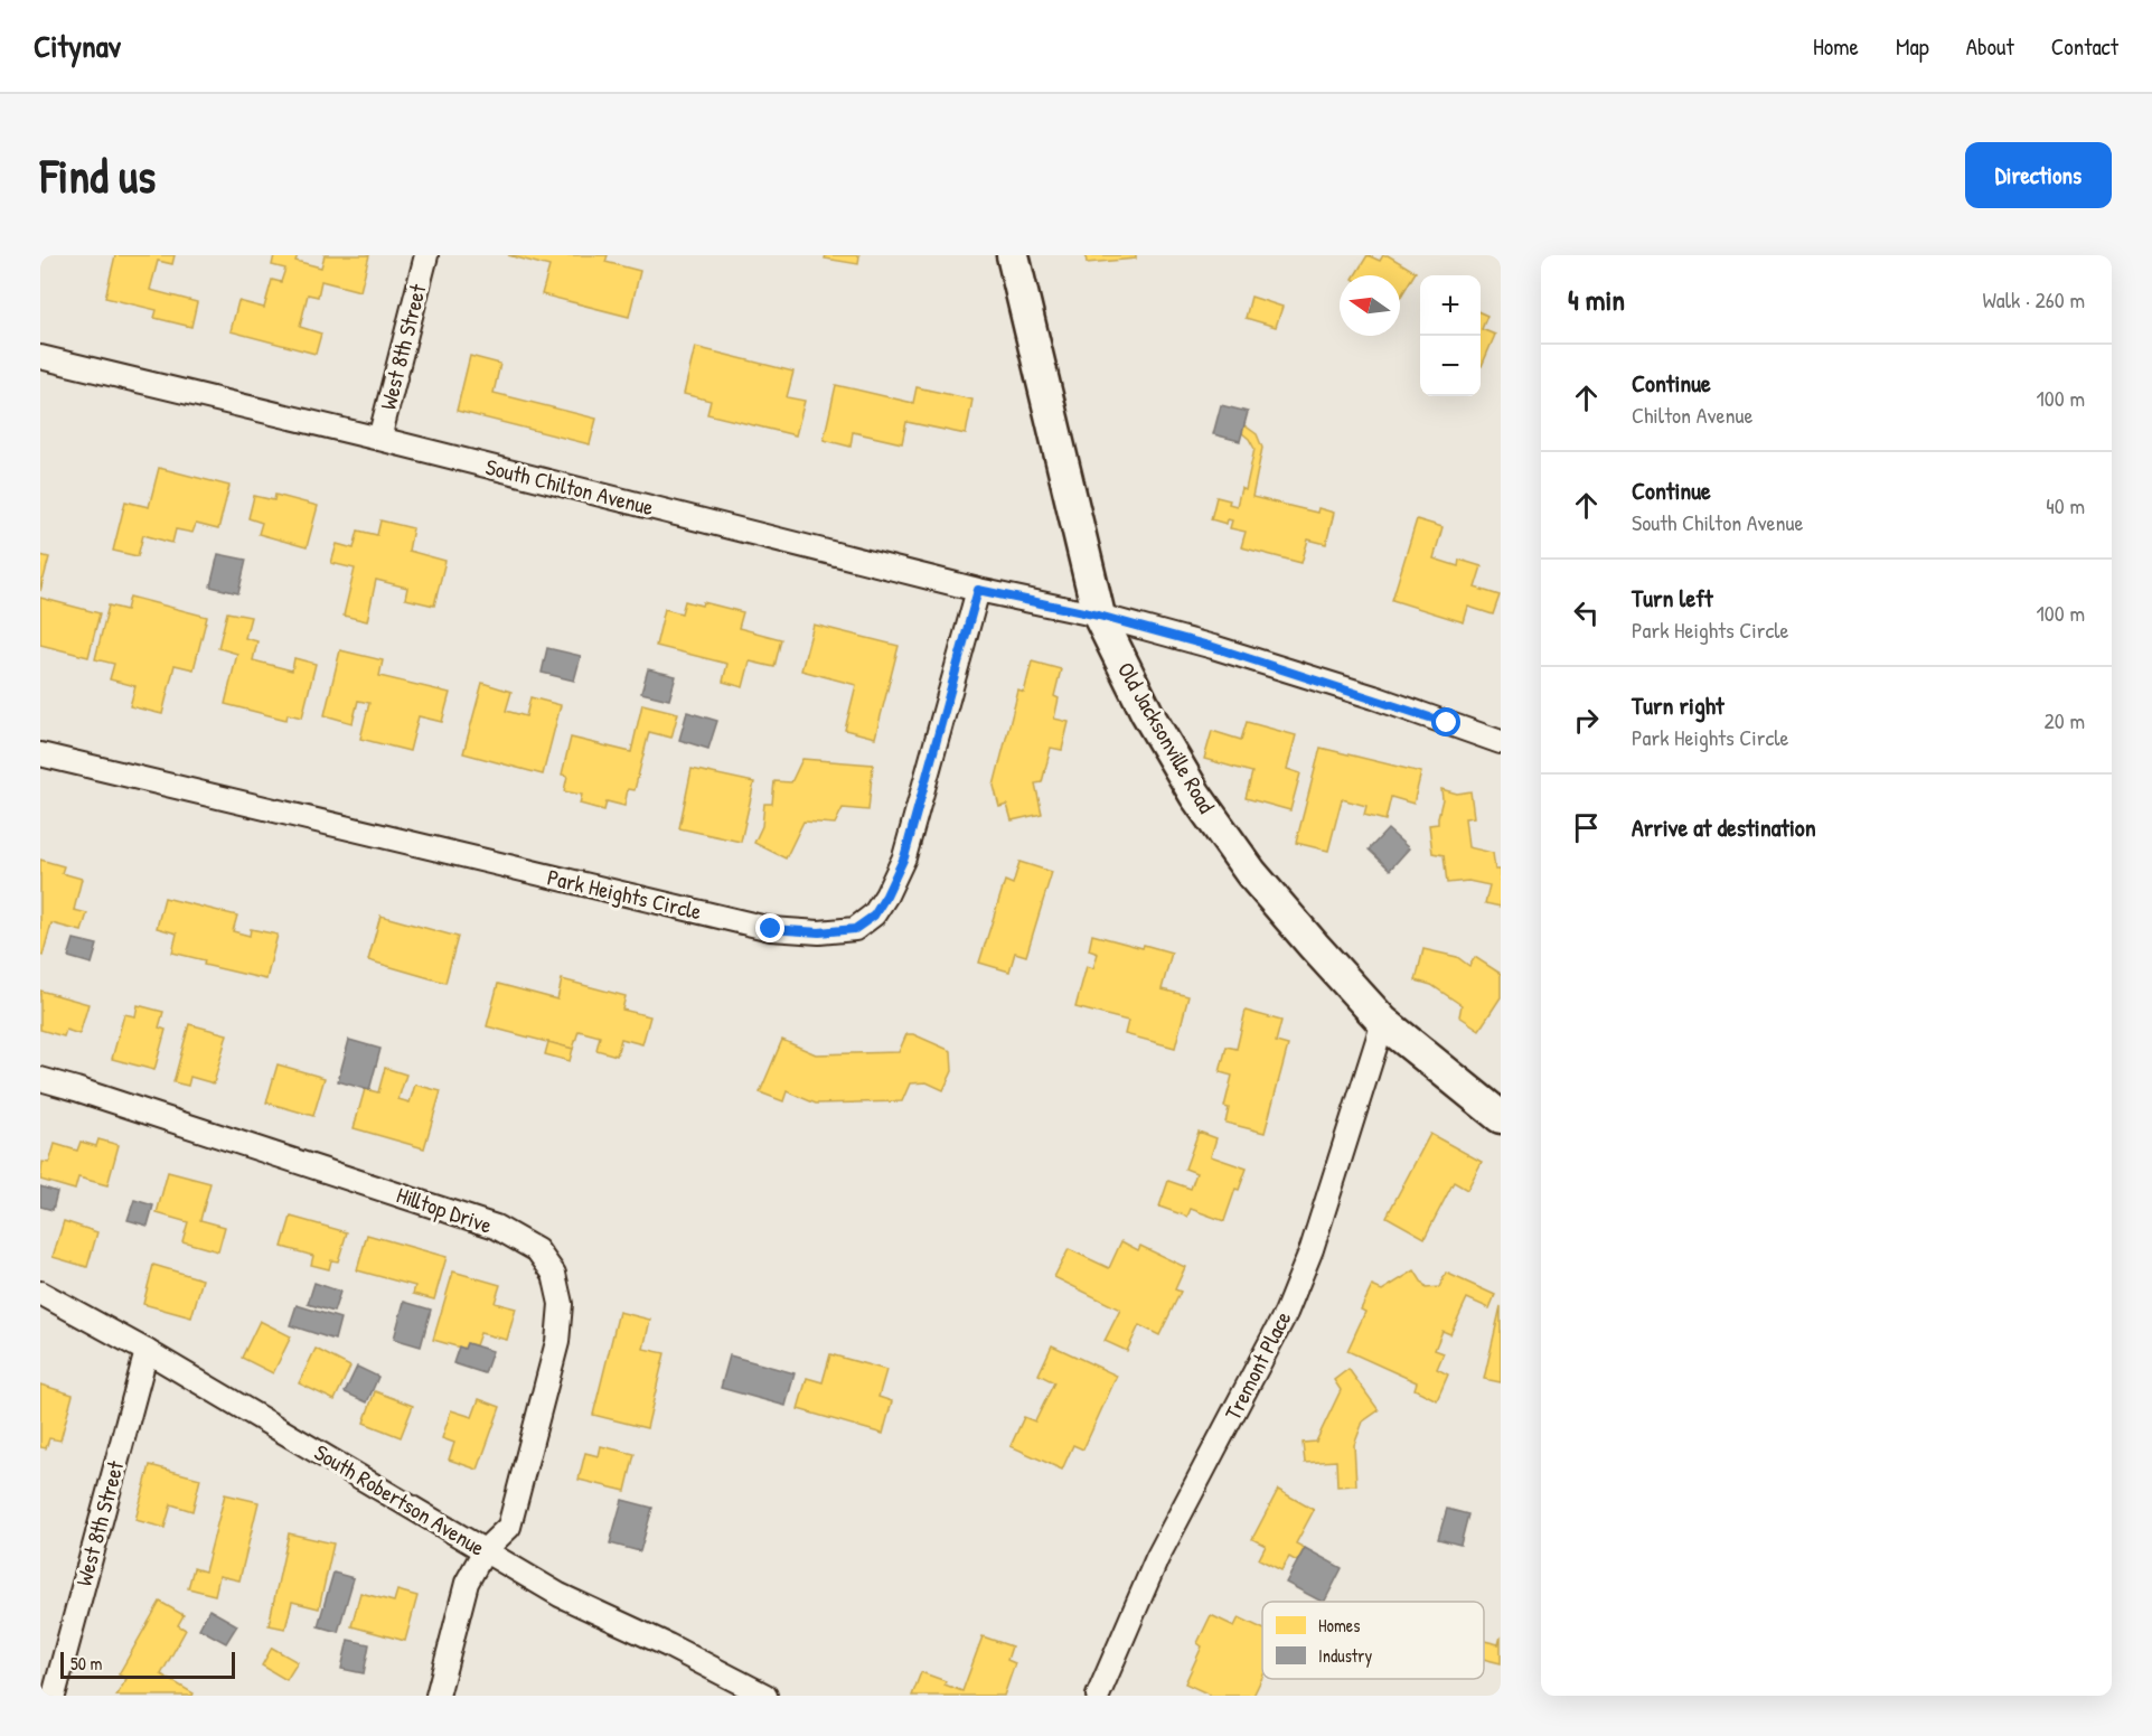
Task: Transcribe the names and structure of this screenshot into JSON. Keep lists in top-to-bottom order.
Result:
{
  "streets": {
    "main road": ["Old Jacksonville Road"],
    "street": [
      "West 8th Street",
      "South Chilton Avenue",
      "Park Heights Circle",
      "Hilltop Drive",
      "Tremont Place",
      "South Robertson Avenue"
    ]
  },
  "crossings": [
    ["West 8th Street", "South Chilton Avenue"],
    ["West 8th Street", "South Robertson Avenue"],
    ["South Chilton Avenue", "Old Jacksonville Road"],
    ["South Chilton Avenue", "Park Heights Circle"],
    ["Old Jacksonville Road", "Tremont Place"],
    ["Hilltop Drive", "South Robertson Avenue"]
  ],
  "legend": ["Homes", "Industry"],
  "scale_bar": "50 m",
  "north": "left",
  "page": {
    "header": "Citynav",
    "nav": [
      "Home",
      "Map",
      "About",
      "Contact"
    ],
    "buttons": "Directions",
    "title": "Find us",
    "heading": ["4 min", "Walk · 260 m"],
    "map_buttons": ["+", "−"],
    "list": [
      ["Continue", "Chilton Avenue", "100 m"],
      ["Continue", "South Chilton Avenue", "40 m"],
      ["Turn left", "Park Heights Circle", "100 m"],
      ["Turn right", "Park Heights Circle", "20 m"],
      "Arrive at destination"
    ],
    "scale": "50 m"
  }
}
